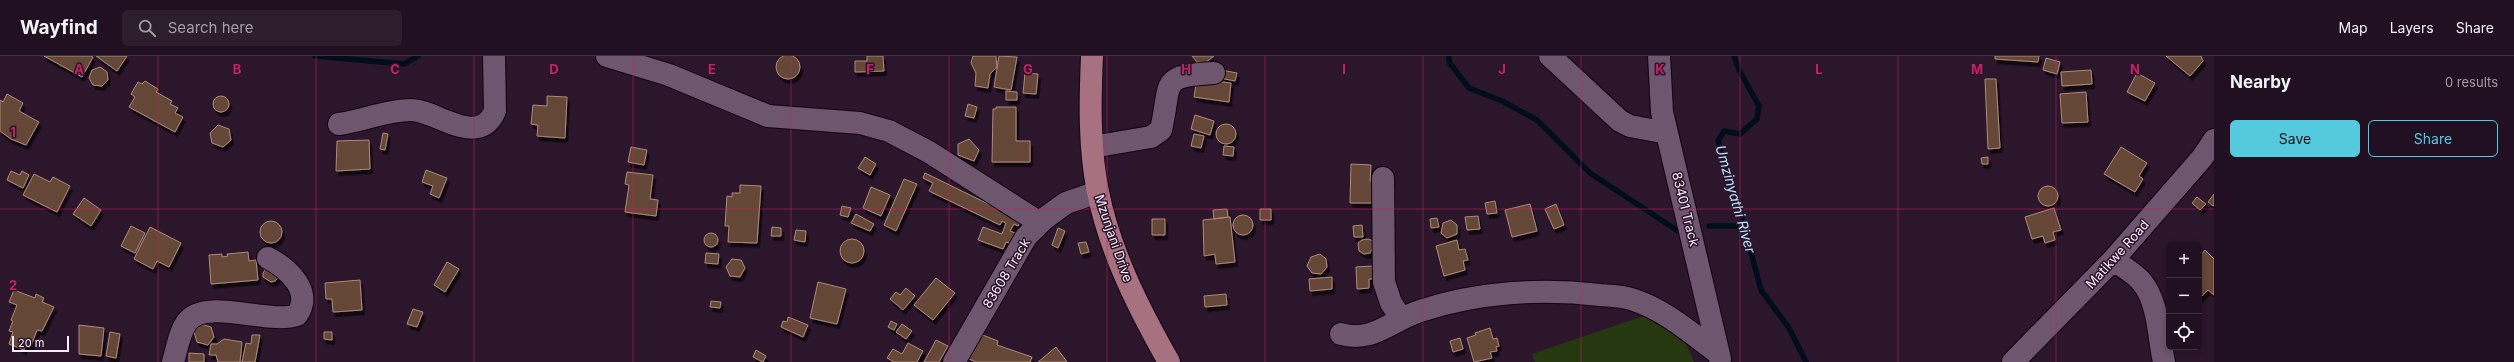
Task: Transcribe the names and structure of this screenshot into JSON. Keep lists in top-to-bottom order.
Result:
{
  "streets": {
    "main road": ["Mzunjani Drive"],
    "street": ["83401 Track", "Matikwe Road", "83608 Track"]
  },
  "crossings": [
    ["Mzunjani Drive", "83608 Track"]
  ],
  "water": ["Umzinyathi River"],
  "scale_bar": "20 m",
  "page": {
    "header": "Wayfind",
    "search": "Search here",
    "nav": ["Map", "Layers", "Share"],
    "heading": ["Nearby", "0 results"],
    "buttons": ["Save", "Share"],
    "map_buttons": ["+", "−"],
    "scale": "20 m"
  },
  "grid": {
    "columns": [
      "A",
      "B",
      "C",
      "D",
      "E",
      "F",
      "G",
      "H",
      "I",
      "J",
      "K",
      "L",
      "M",
      "N"
    ],
    "rows": ["1", "2"]
  }
}
